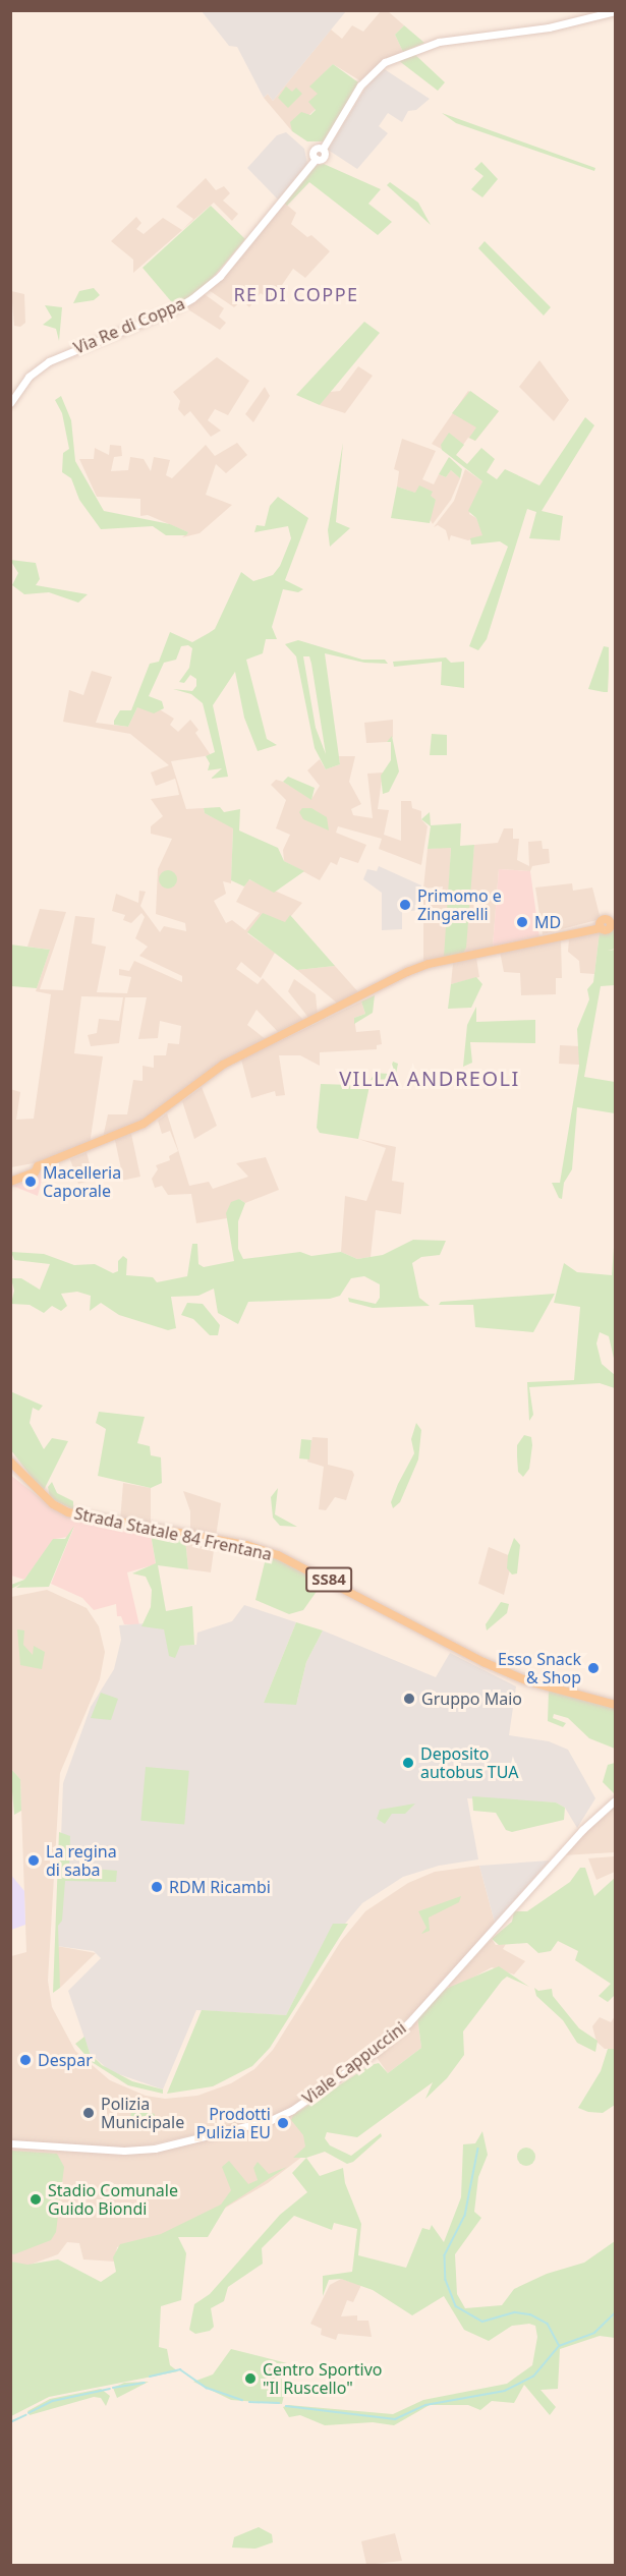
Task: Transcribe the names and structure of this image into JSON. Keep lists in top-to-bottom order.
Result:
{
  "streets": {
    "main road": ["Strada Statale 84 Frentana", "SS84"],
    "street": ["Via Re di Coppa", "Viale Cappuccini"]
  },
  "districts": ["RE DI COPPE", "VILLA ANDREOLI"],
  "places": [
    "Primomo e Zingarelli",
    "MD",
    "Macelleria Caporale",
    "Esso Snack & Shop",
    "Gruppo Maio",
    "Deposito autobus TUA",
    "La regina di saba",
    "RDM Ricambi",
    "Despar",
    "Polizia Municipale",
    "Prodotti Pulizia EU",
    "Stadio Comunale Guido Biondi",
    "Centro Sportivo \"Il Ruscello\""
  ]
}
